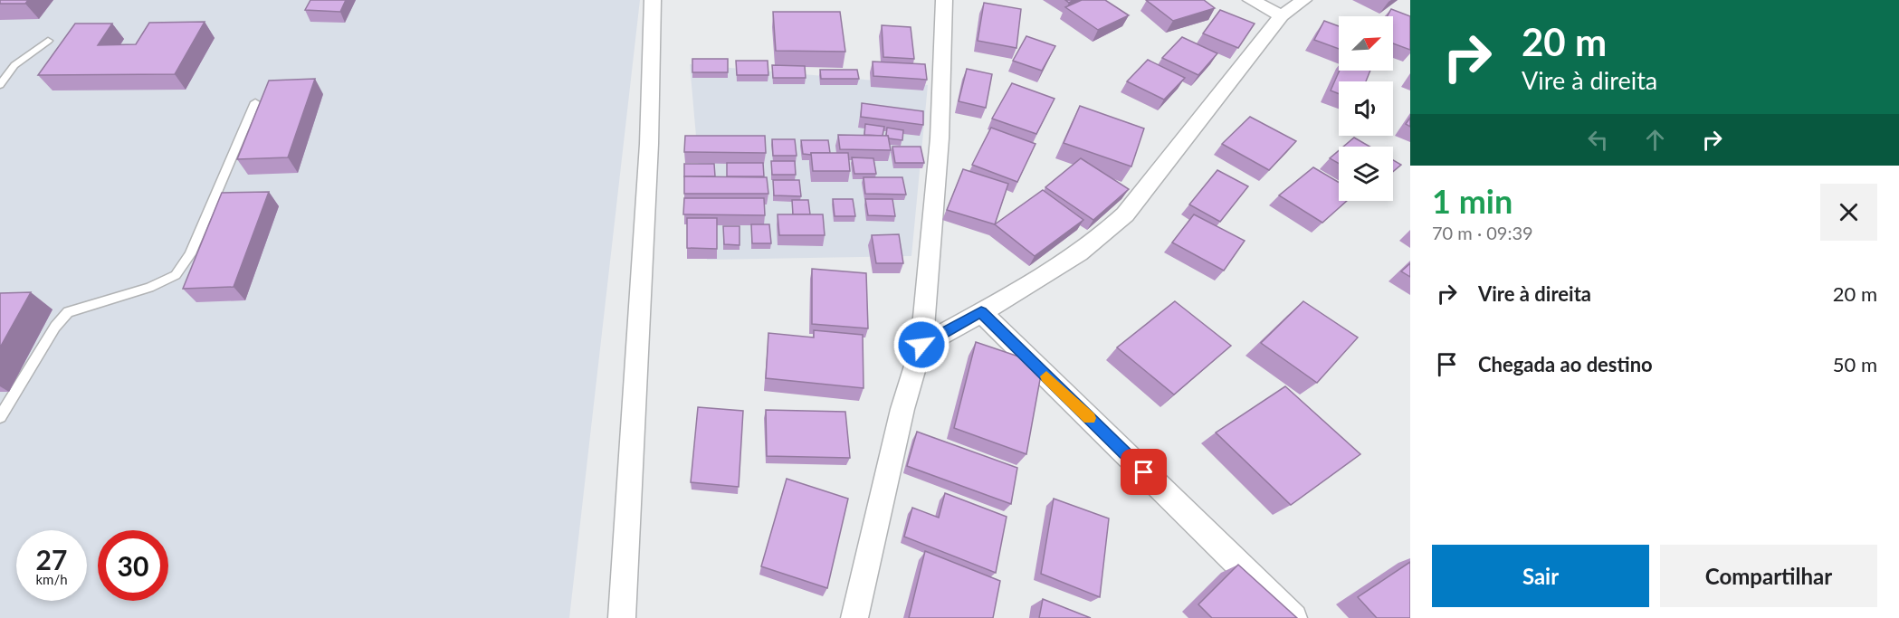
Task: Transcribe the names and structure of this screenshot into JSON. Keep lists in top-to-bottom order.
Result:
{
  "north": "top right",
  "page": {
    "turn": ["20 m", "Vire à direita"],
    "heading": ["1 min", "70 m · 09:39"],
    "list": [
      {
        "name": "Vire à direita",
        "value": "20 m"
      },
      {
        "name": "Chegada ao destino",
        "value": "50 m"
      }
    ],
    "speed": "27 km/h",
    "limit": "30",
    "buttons": ["Sair", "Compartilhar"]
  }
}
